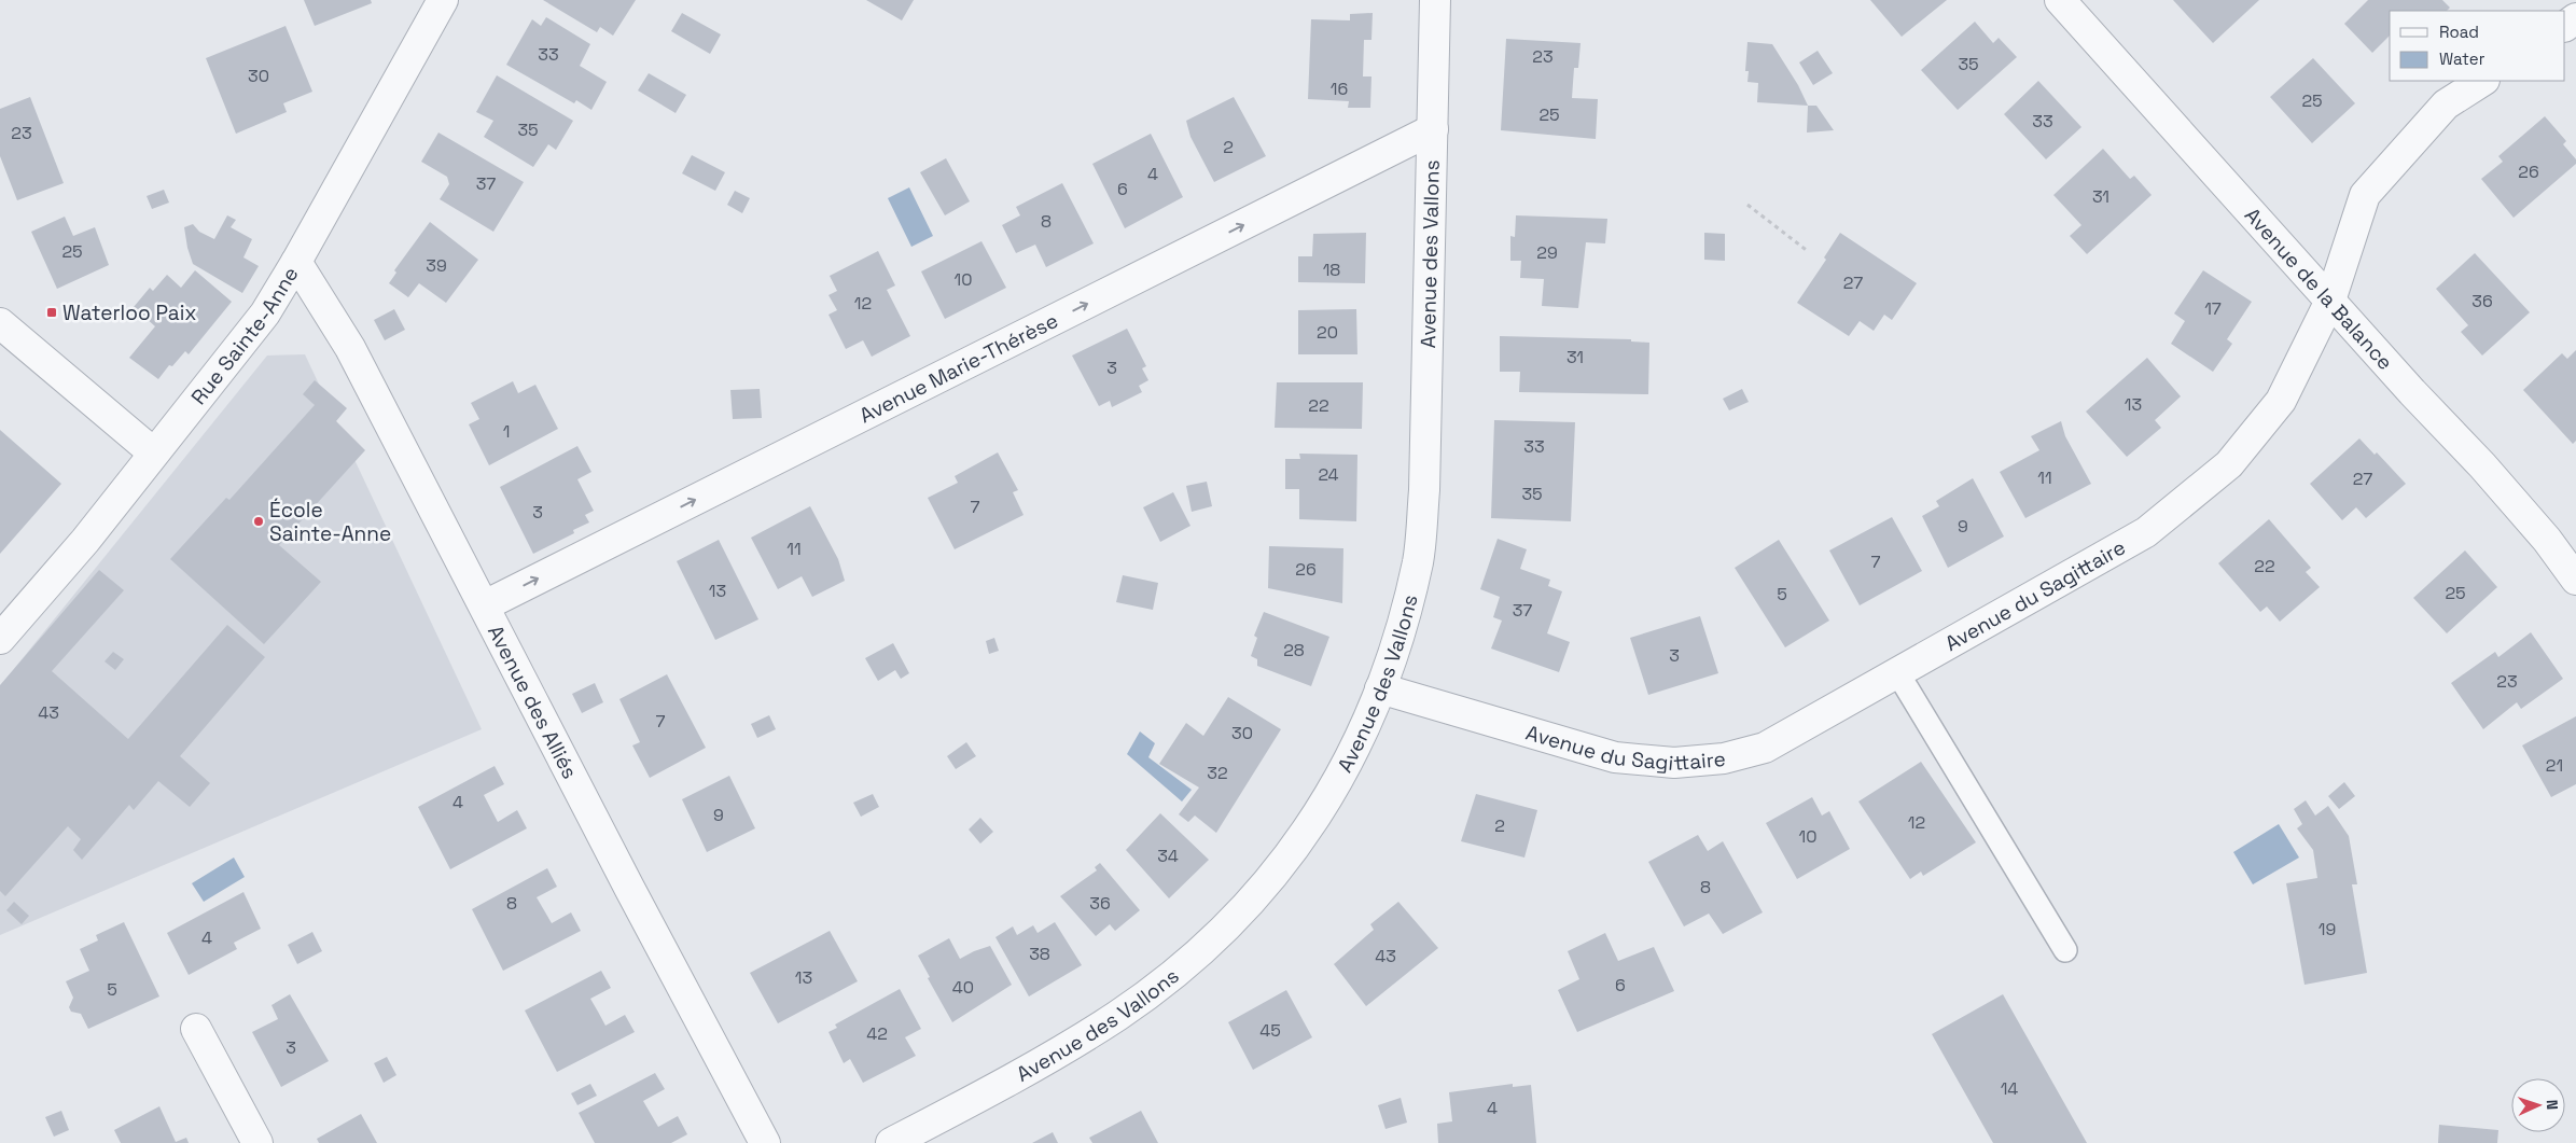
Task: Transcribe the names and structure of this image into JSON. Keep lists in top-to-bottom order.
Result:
{
  "streets": {
    "street": [
      "Avenue des Vallons",
      "Avenue de la Balance",
      "Rue Sainte-Anne",
      "Avenue Marie-Thérèse",
      "Avenue du Sagittaire",
      "Avenue des Alliés"
    ]
  },
  "crossings": [
    ["Avenue des Vallons", "Avenue Marie-Thérèse"],
    ["Avenue des Vallons", "Avenue du Sagittaire"],
    ["Avenue de la Balance", "Avenue du Sagittaire"],
    ["Rue Sainte-Anne", "Avenue des Alliés"],
    ["Avenue Marie-Thérèse", "Avenue des Alliés"]
  ],
  "one_way": ["Avenue Marie-Thérèse"],
  "places": {
    "transit": ["Waterloo Paix"],
    "other": ["École Sainte-Anne"]
  },
  "house_numbers": [
    "33",
    "23",
    "35",
    "30",
    "16",
    "25",
    "25",
    "33",
    "35",
    "23",
    "2",
    "26",
    "4",
    "37",
    "6",
    "31",
    "8",
    "25",
    "29",
    "39",
    "18",
    "10",
    "27",
    "36",
    "12",
    "17",
    "20",
    "31",
    "3",
    "13",
    "22",
    "1",
    "33",
    "24",
    "11",
    "27",
    "35",
    "7",
    "3",
    "9",
    "11",
    "7",
    "22",
    "26",
    "13",
    "25",
    "5",
    "37",
    "28",
    "3",
    "23",
    "43",
    "7",
    "30",
    "21",
    "32",
    "4",
    "9",
    "12",
    "2",
    "10",
    "34",
    "8",
    "8",
    "36",
    "19",
    "4",
    "38",
    "43",
    "13",
    "6",
    "40",
    "5",
    "45",
    "42",
    "3",
    "14",
    "4"
  ],
  "legend": ["Road", "Water"],
  "north": "right"
}
